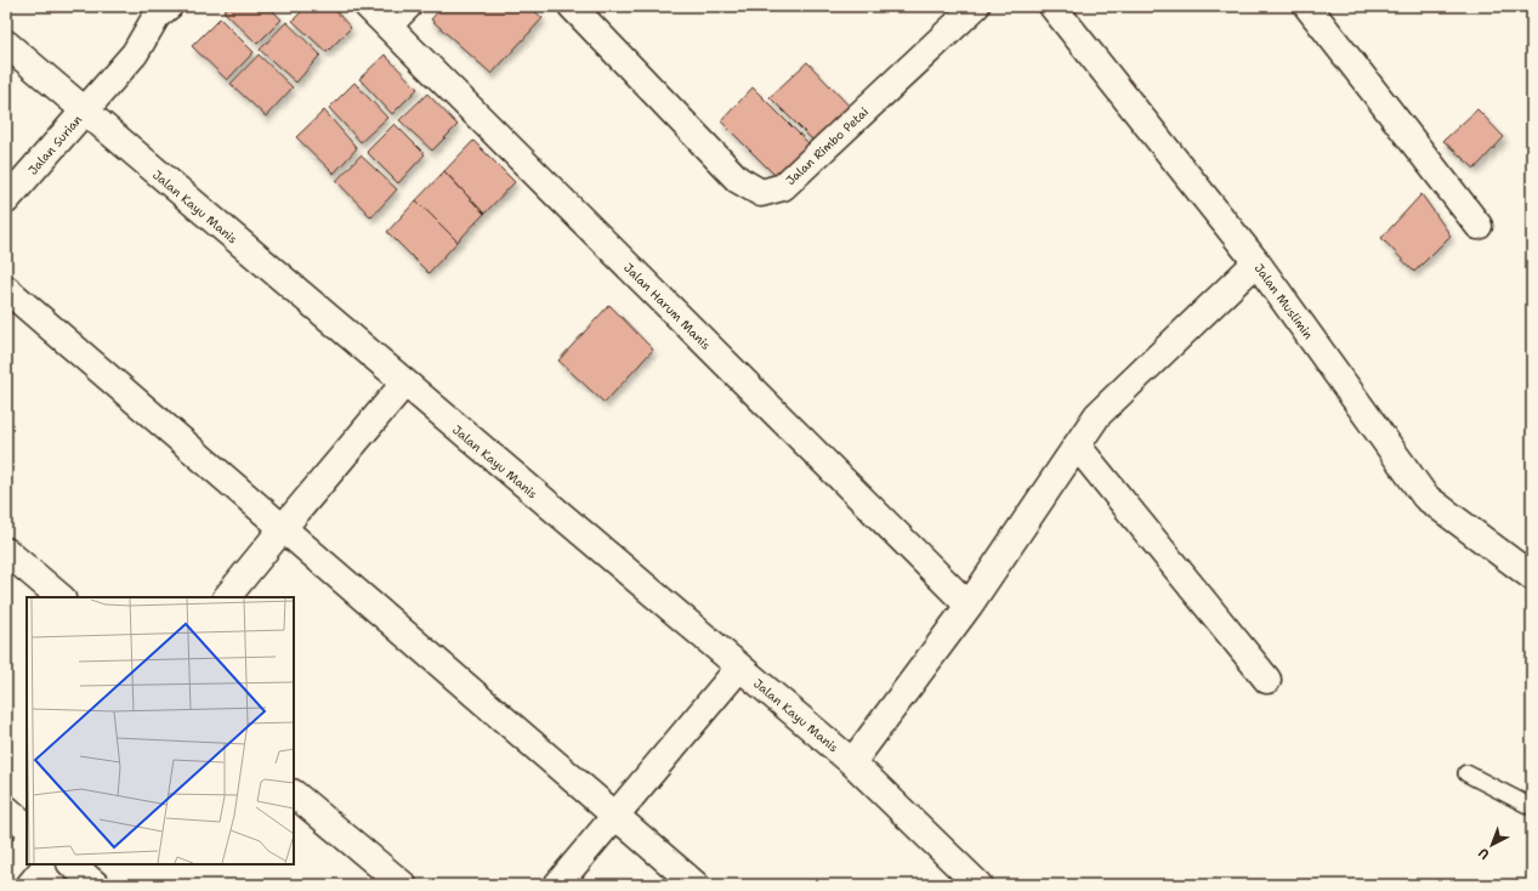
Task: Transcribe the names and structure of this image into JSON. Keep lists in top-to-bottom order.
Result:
{
  "streets": {
    "street": [
      "Jalan Surian",
      "Jalan Rimbo Petai",
      "Jalan Kayu Manis",
      "Jalan Muslimin",
      "Jalan Harum Manis"
    ]
  },
  "crossings": [
    ["Jalan Surian", "Jalan Kayu Manis"]
  ],
  "north": "bottom left"
}
